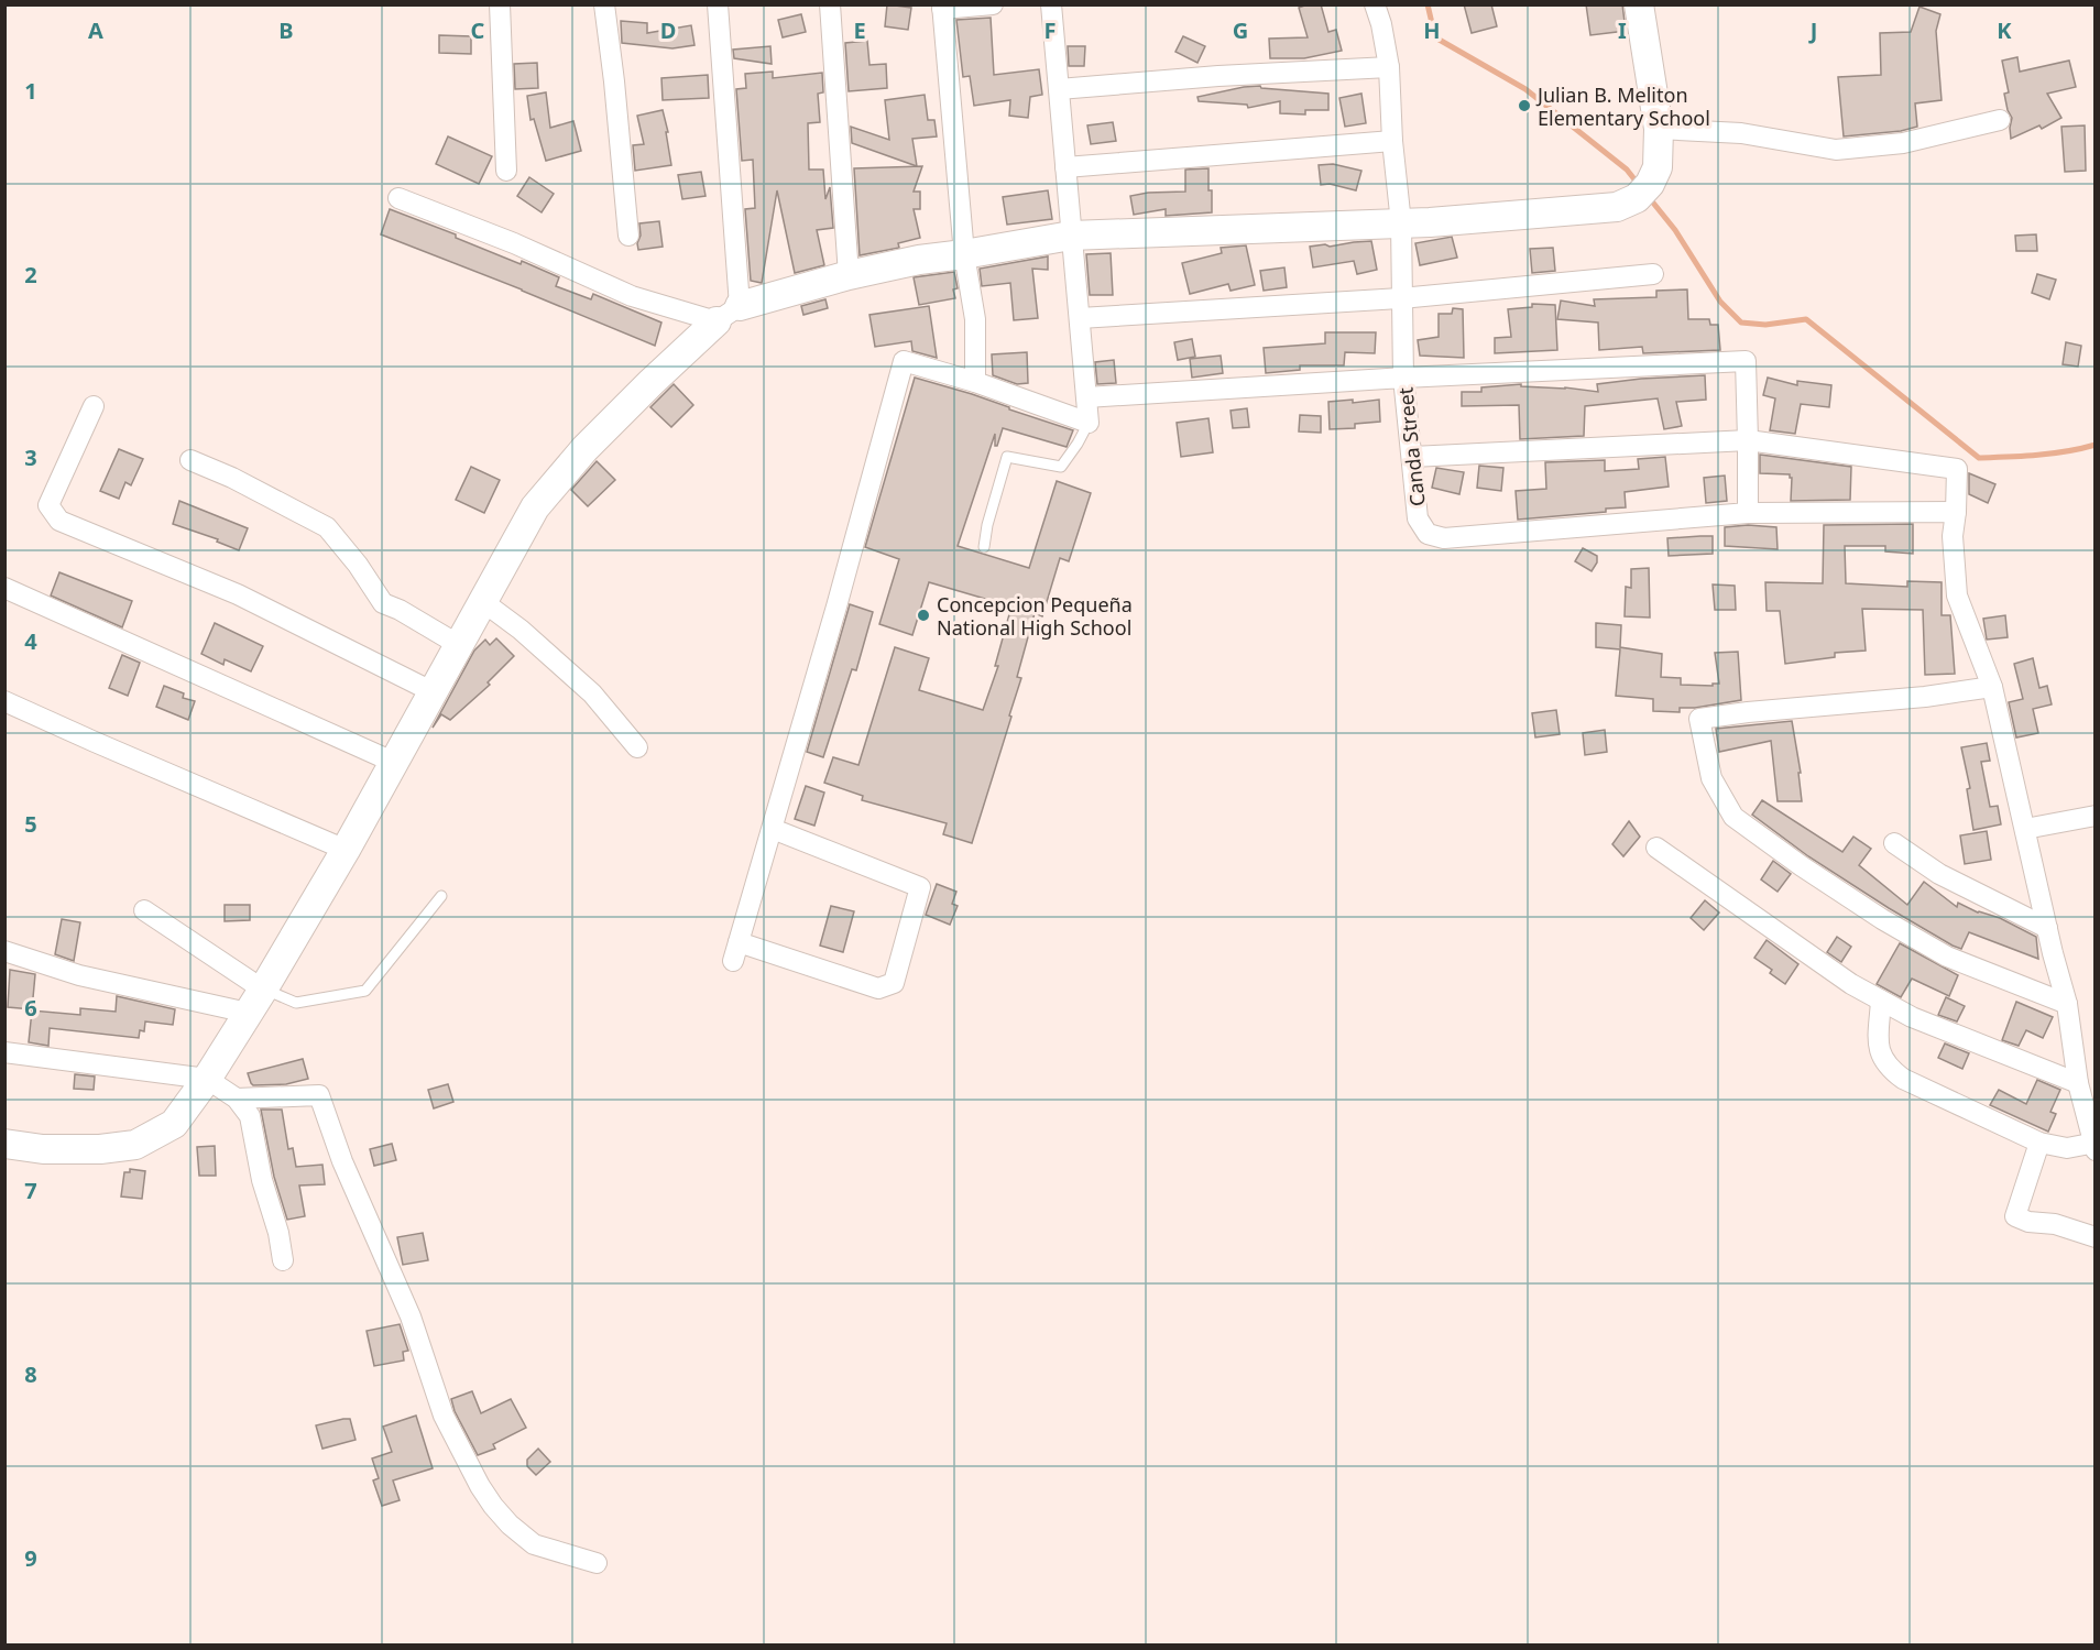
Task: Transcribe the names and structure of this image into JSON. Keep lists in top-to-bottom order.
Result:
{
  "streets": {
    "street": ["Canda Street"]
  },
  "places": ["Julian B. Meliton Elementary School", "Concepcion Pequeña National High School"],
  "grid": {
    "columns": [
      "A",
      "B",
      "C",
      "D",
      "E",
      "F",
      "G",
      "H",
      "I",
      "J",
      "K"
    ],
    "rows": [
      "1",
      "2",
      "3",
      "4",
      "5",
      "6",
      "7",
      "8",
      "9"
    ]
  }
}
